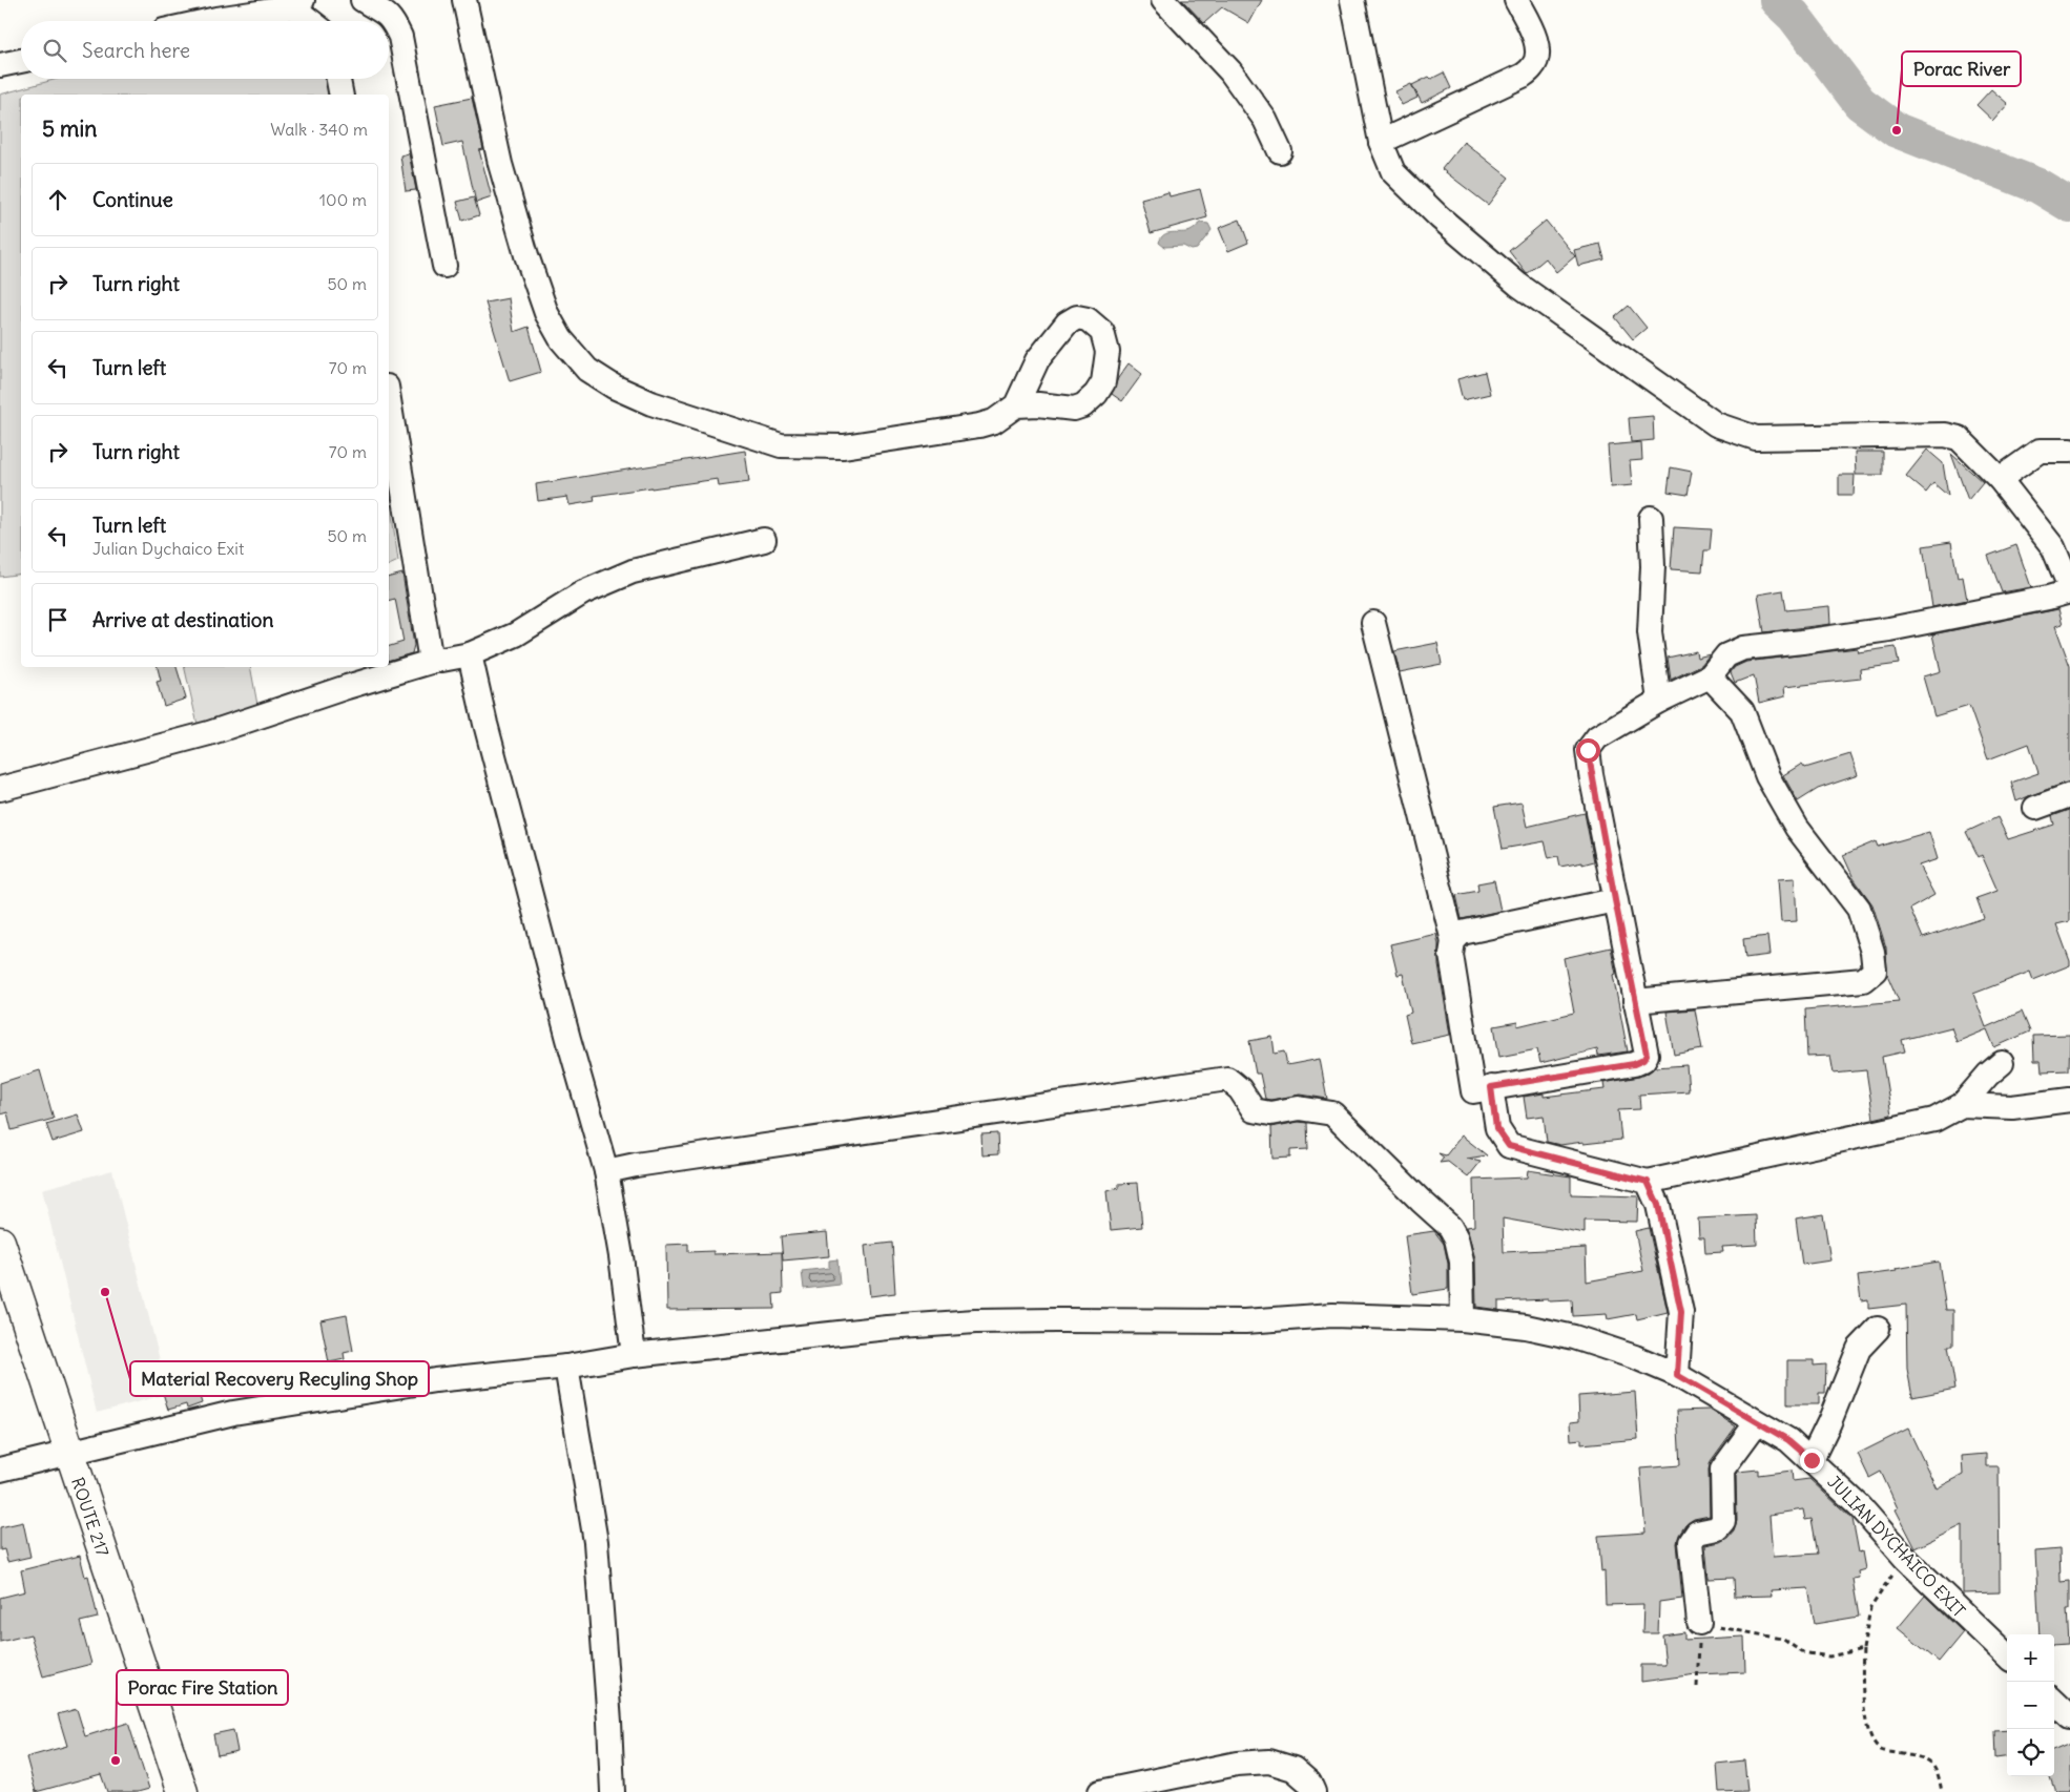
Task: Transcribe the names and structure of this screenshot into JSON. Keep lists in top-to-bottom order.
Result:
{
  "streets": {
    "main road": ["ROUTE 217"],
    "street": ["JULIAN DYCHAICO EXIT"]
  },
  "crossings": [
    ["ROUTE 217", "JULIAN DYCHAICO EXIT"]
  ],
  "places": ["Porac River", "Material Recovery Recyling Shop", "Porac Fire Station"],
  "page": {
    "search": "Search here",
    "heading": ["5 min", "Walk · 340 m"],
    "list": [
      ["Continue", "100 m"],
      ["Turn right", "50 m"],
      ["Turn left", "70 m"],
      ["Turn right", "70 m"],
      ["Turn left", "Julian Dychaico Exit", "50 m"],
      "Arrive at destination"
    ],
    "map_buttons": ["+", "−"]
  }
}
